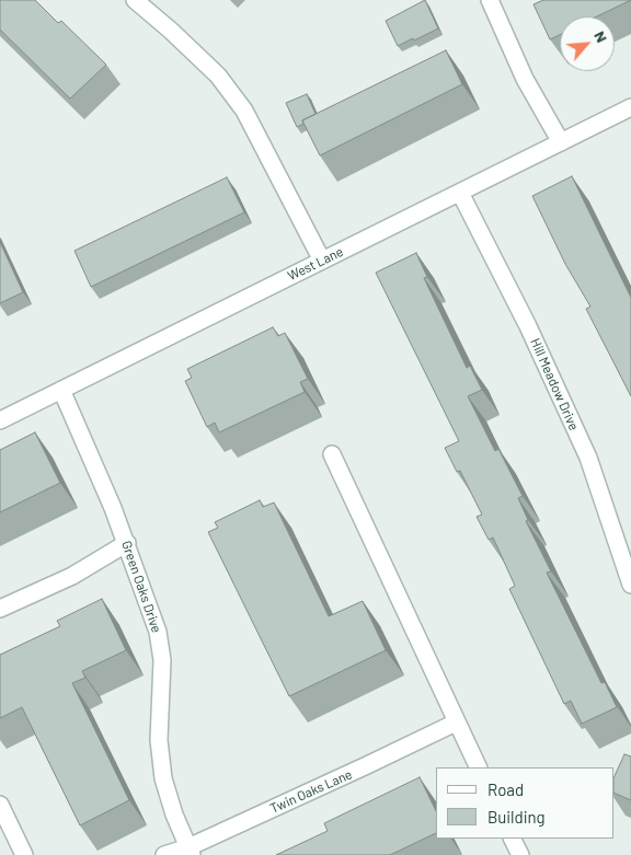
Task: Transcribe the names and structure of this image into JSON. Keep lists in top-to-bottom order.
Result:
{
  "streets": {
    "street": [
      "West Lane",
      "Hill Meadow Drive",
      "Green Oaks Drive",
      "Twin Oaks Lane"
    ]
  },
  "crossings": [
    ["West Lane", "Hill Meadow Drive"],
    ["West Lane", "Green Oaks Drive"],
    ["Green Oaks Drive", "Twin Oaks Lane"]
  ],
  "legend": ["Road", "Building"],
  "north": "top right"
}
